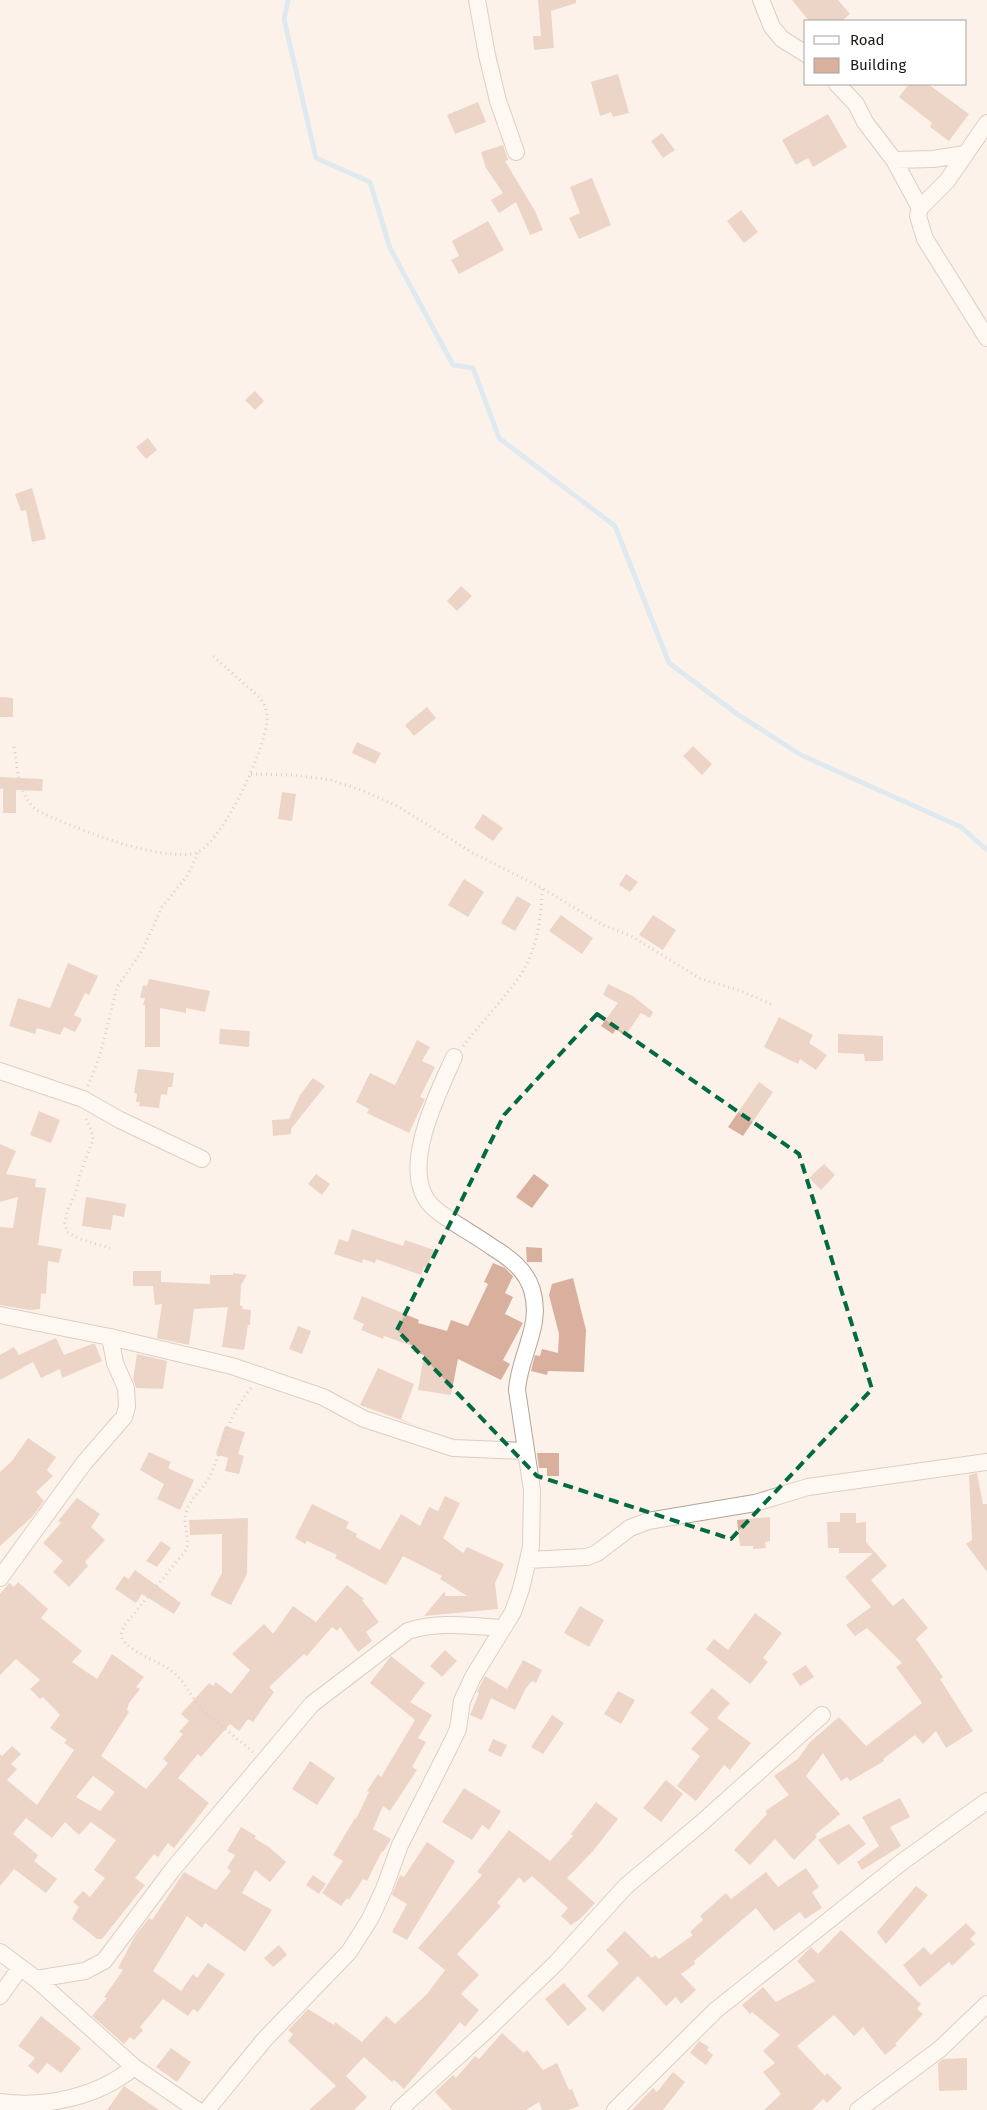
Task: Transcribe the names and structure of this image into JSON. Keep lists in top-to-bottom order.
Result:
{
  "legend": ["Road", "Building"]
}
